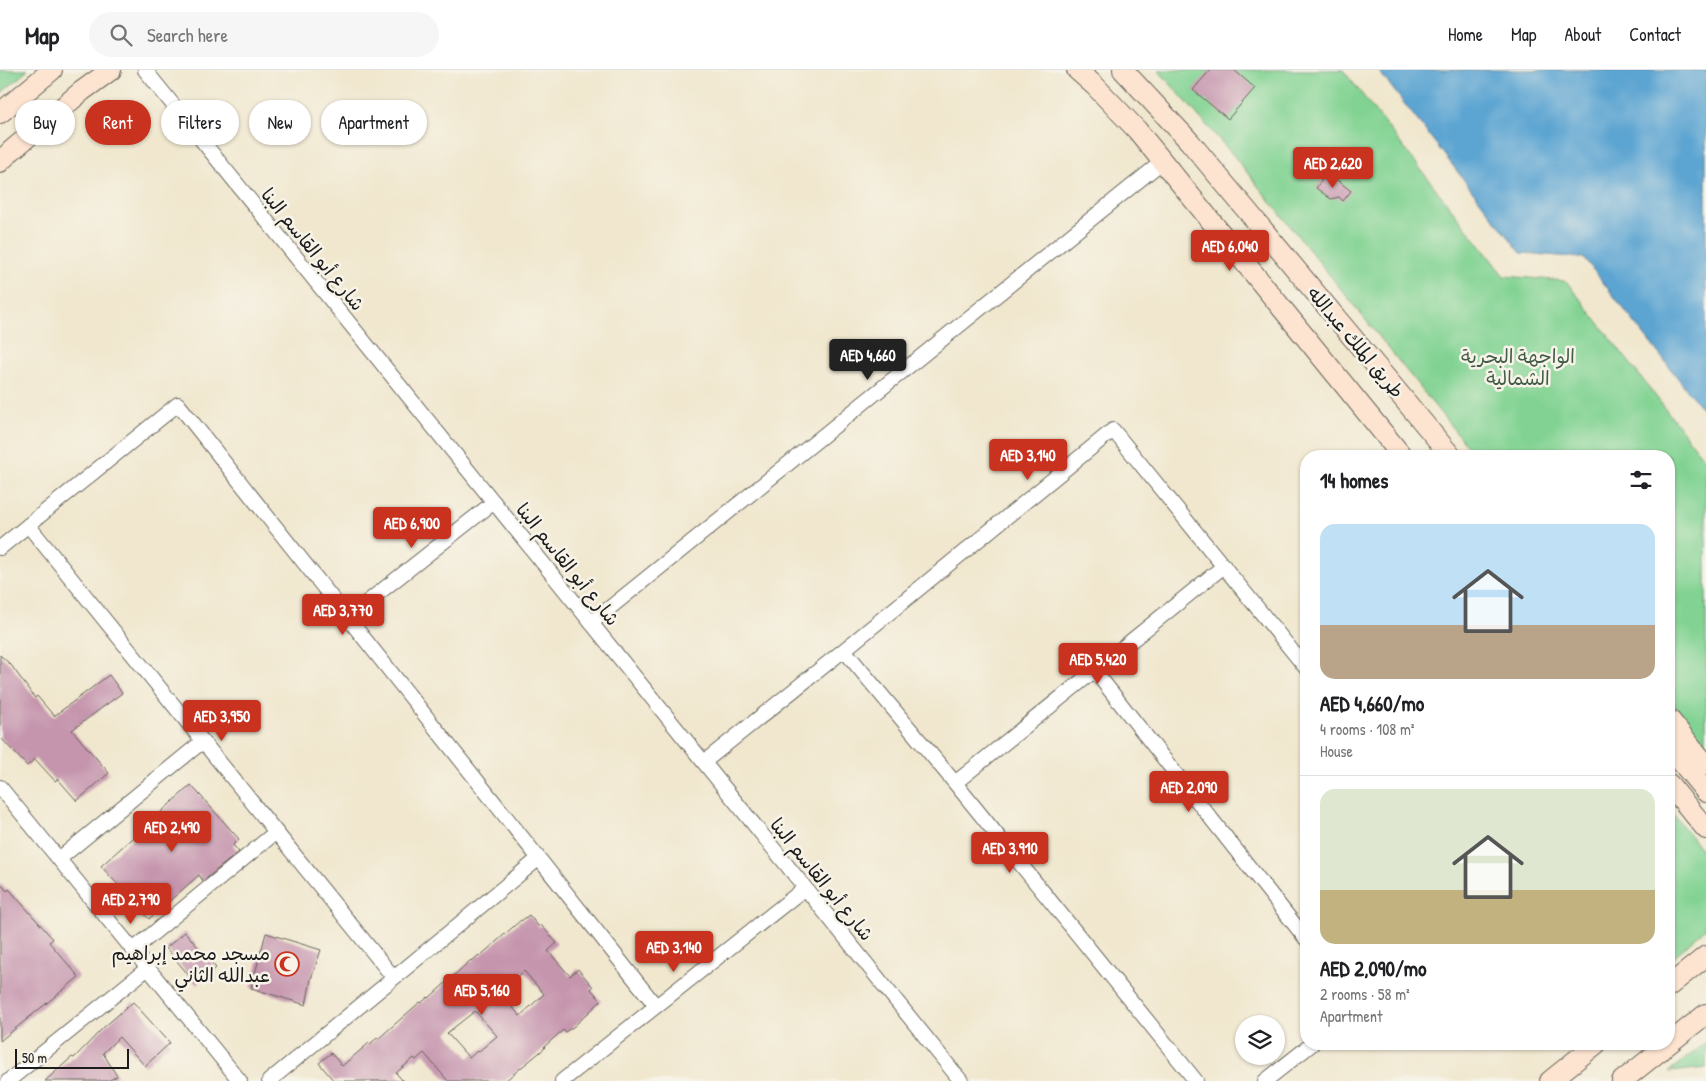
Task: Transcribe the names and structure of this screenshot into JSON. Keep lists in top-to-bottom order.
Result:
{
  "streets": {
    "street": ["شارع أبو القاسم البنا", "طريق الملك عبدالله"]
  },
  "parks": ["الواجهة البحرية الشمالية"],
  "places": {
    "mosque": ["مسجد محمد إبراهيم عبدالله الثاني"]
  },
  "scale_bar": "50 m",
  "page": {
    "header": "Map",
    "search": "Search here",
    "nav": [
      "Home",
      "Map",
      "About",
      "Contact"
    ],
    "chip": [
      "Buy",
      "Rent",
      "Filters",
      "New",
      "Apartment"
    ],
    "price": [
      "AED 2,620",
      "AED 6,040",
      "AED 4,660",
      "AED 3,140",
      "AED 6,900",
      "AED 3,770",
      "AED 5,420",
      "AED 3,950",
      "AED 2,090",
      "AED 2,490",
      "AED 3,910",
      "AED 2,790",
      "AED 3,140",
      "AED 5,160"
    ],
    "heading": "14 homes",
    "list": [
      {
        "name": "AED 4,660/mo",
        "note": "4 rooms · 108 m² · House"
      },
      {
        "name": "AED 2,090/mo",
        "note": "2 rooms · 58 m² · Apartment"
      }
    ],
    "scale": "50 m"
  }
}
